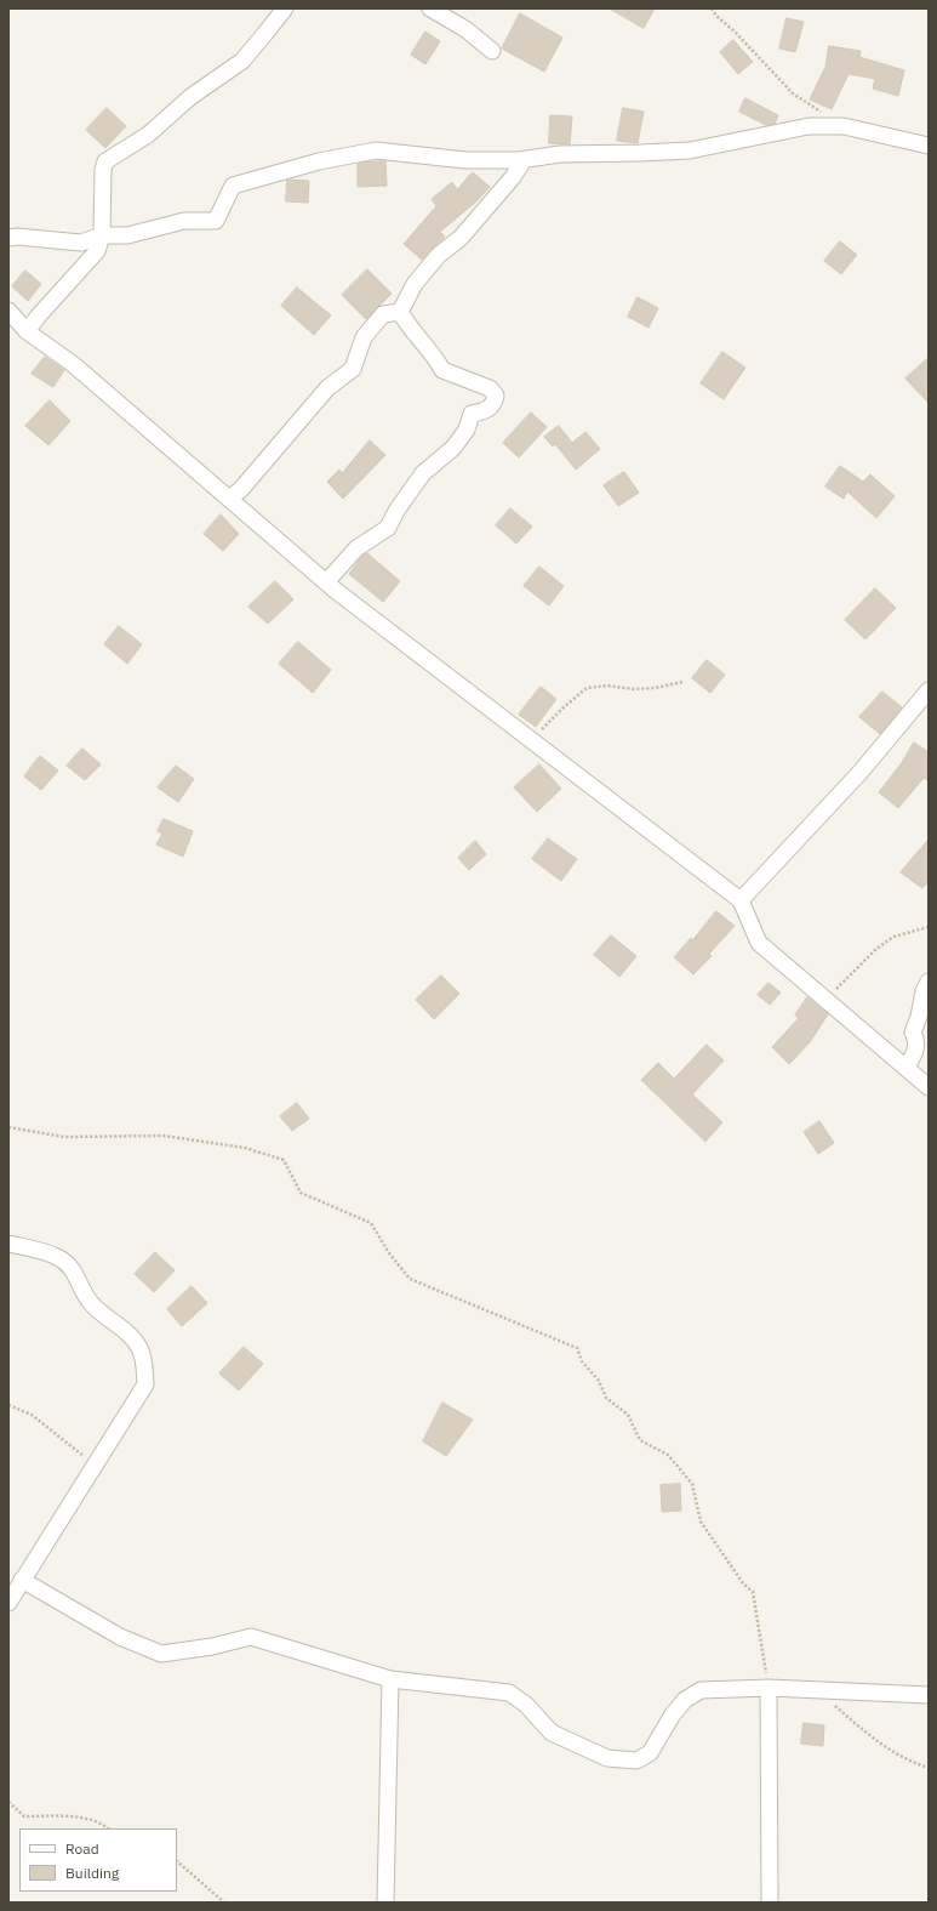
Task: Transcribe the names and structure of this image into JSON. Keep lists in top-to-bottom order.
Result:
{
  "legend": ["Road", "Building"]
}
